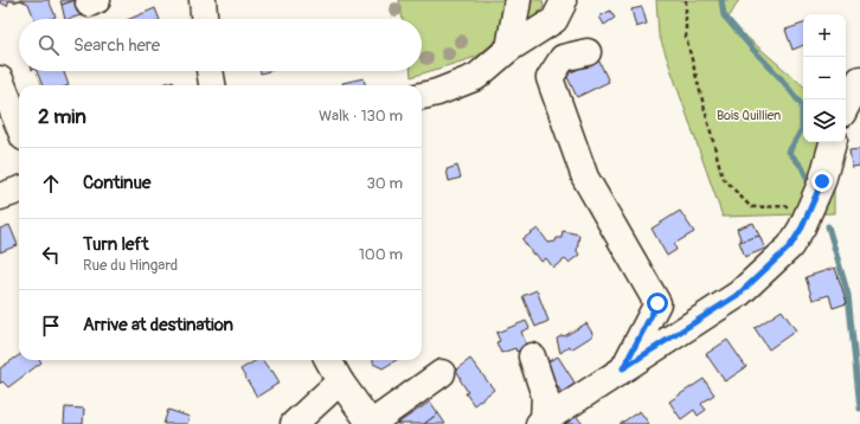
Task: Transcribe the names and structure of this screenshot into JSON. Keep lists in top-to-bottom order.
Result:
{
  "parks": ["Bois Quillien"],
  "page": {
    "map_buttons": ["+", "−"],
    "search": "Search here",
    "heading": ["2 min", "Walk · 130 m"],
    "list": [
      ["Continue", "30 m"],
      ["Turn left", "Rue du Hingard", "100 m"],
      "Arrive at destination"
    ]
  }
}
